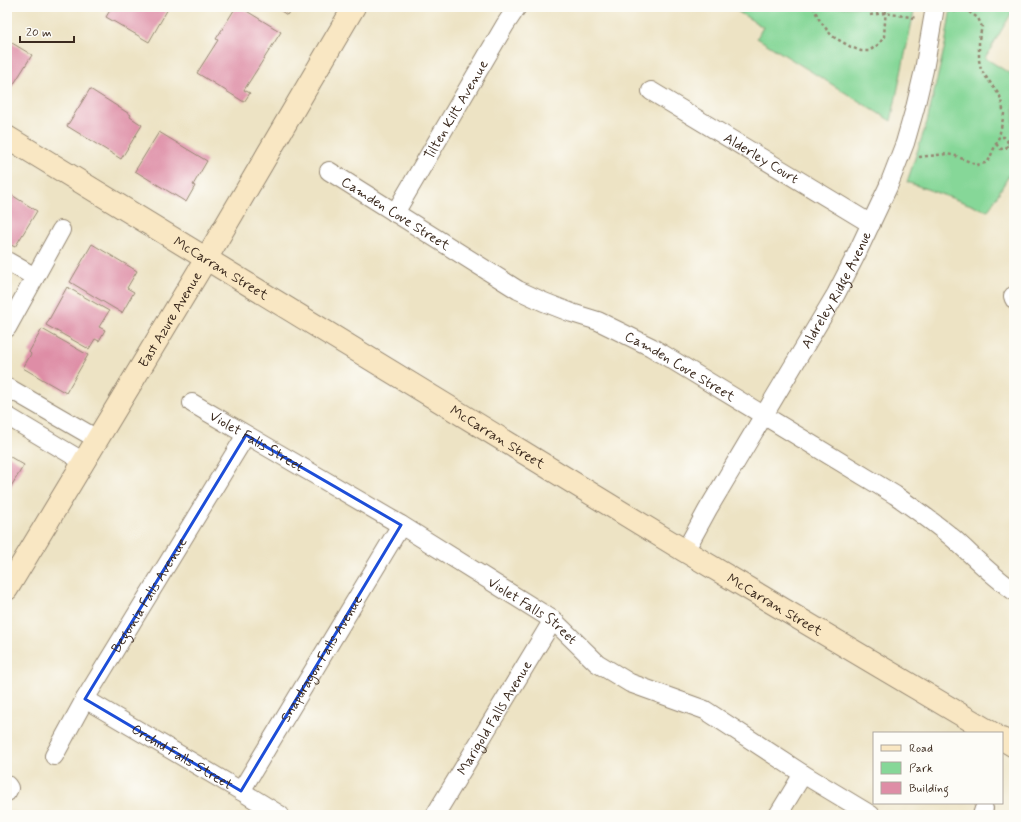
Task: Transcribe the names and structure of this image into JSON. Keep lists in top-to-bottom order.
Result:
{
  "streets": {
    "street": [
      "Tilten Kilt Avenue",
      "Alderley Court",
      "Camden Cove Street",
      "McCarran Street",
      "Aldreley Ridge Avenue",
      "East Azure Avenue",
      "Violet Falls Street",
      "Begonia Falls Avenue",
      "Snapdragon Falls Avenue",
      "Marigold Falls Avenue",
      "Orchid Falls Street"
    ]
  },
  "crossings": [
    ["Tilten Kilt Avenue", "Camden Cove Street"],
    ["Alderley Court", "Aldreley Ridge Avenue"],
    ["Camden Cove Street", "Aldreley Ridge Avenue"],
    ["McCarran Street", "Aldreley Ridge Avenue"],
    ["McCarran Street", "East Azure Avenue"],
    ["Violet Falls Street", "Begonia Falls Avenue"],
    ["Violet Falls Street", "Snapdragon Falls Avenue"],
    ["Violet Falls Street", "Marigold Falls Avenue"],
    ["Begonia Falls Avenue", "Orchid Falls Street"],
    ["Snapdragon Falls Avenue", "Orchid Falls Street"]
  ],
  "legend": ["Road", "Park", "Building"],
  "scale_bar": "20 m"
}
